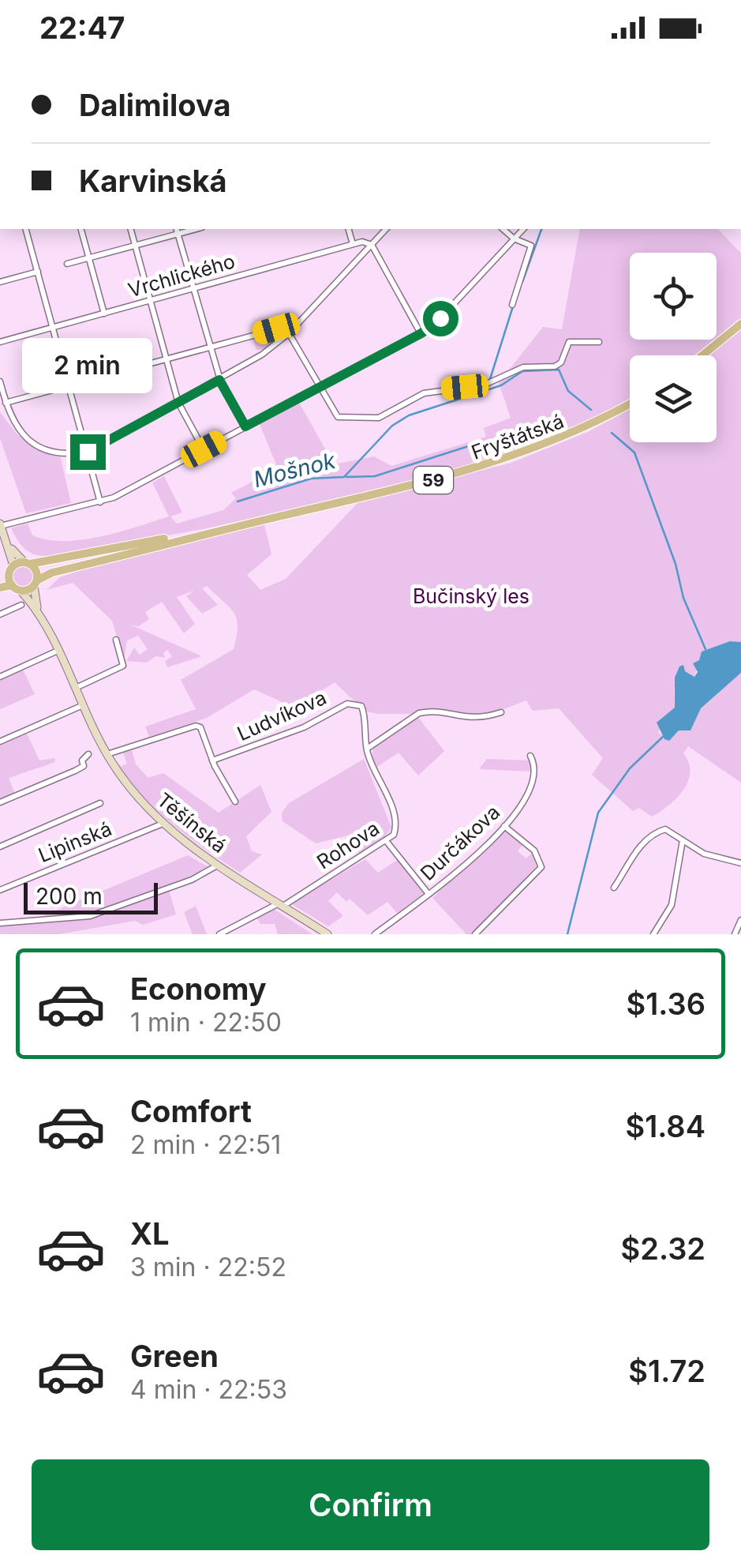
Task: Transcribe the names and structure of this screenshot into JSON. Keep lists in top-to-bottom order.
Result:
{
  "streets": {
    "main road": ["Fryštátská", "59", "Těšínská"],
    "street": [
      "Vrchlického",
      "Ludvíkova",
      "Lipinská",
      "Durčákova",
      "Rohova"
    ]
  },
  "crossings": [
    ["Fryštátská", "Těšínská"],
    ["Ludvíkova", "Rohova"],
    ["Těšínská", "Lipinská"],
    ["Těšínská", "Rohova"]
  ],
  "water": ["Mošnok"],
  "parks": ["Bučinský les"],
  "scale_bar": "200 m",
  "page": {
    "status": "22:47",
    "banner": ["Dalimilova", "Karvinská"],
    "bubble": "2 min",
    "scale": "200 m",
    "list": [
      {
        "name": "Economy",
        "note": "1 min · 22:50",
        "value": "$1.36"
      },
      {
        "name": "Comfort",
        "note": "2 min · 22:51",
        "value": "$1.84"
      },
      {
        "name": "XL",
        "note": "3 min · 22:52",
        "value": "$2.32"
      },
      {
        "name": "Green",
        "note": "4 min · 22:53",
        "value": "$1.72"
      }
    ],
    "buttons": "Confirm"
  }
}
